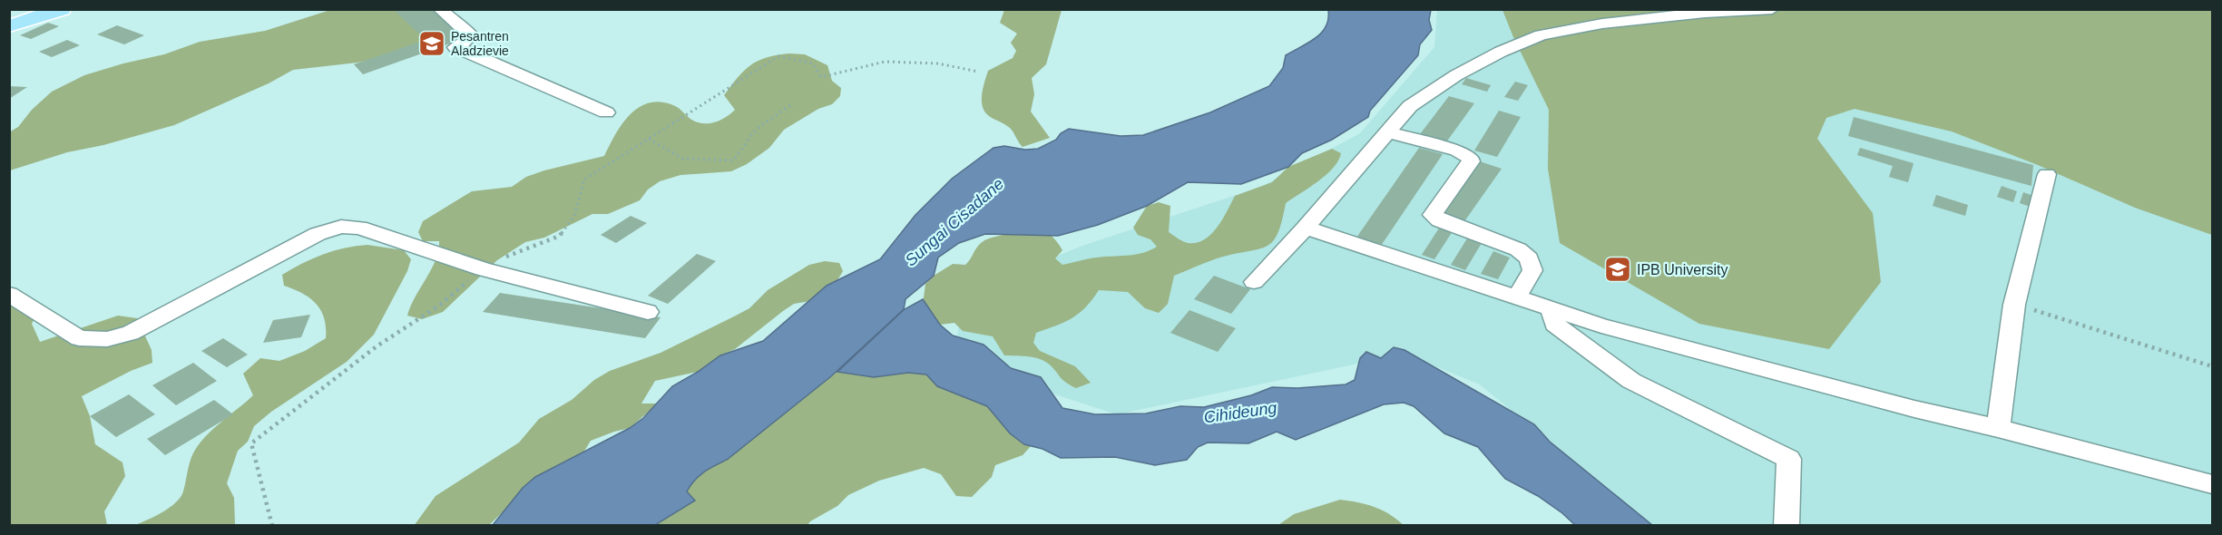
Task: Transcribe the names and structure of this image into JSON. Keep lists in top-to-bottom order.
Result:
{
  "water": ["Sungai Cisadane", "Cihideung"],
  "places": {
    "school or university": ["Pesantren Aladzievie", "IPB University"]
  }
}
